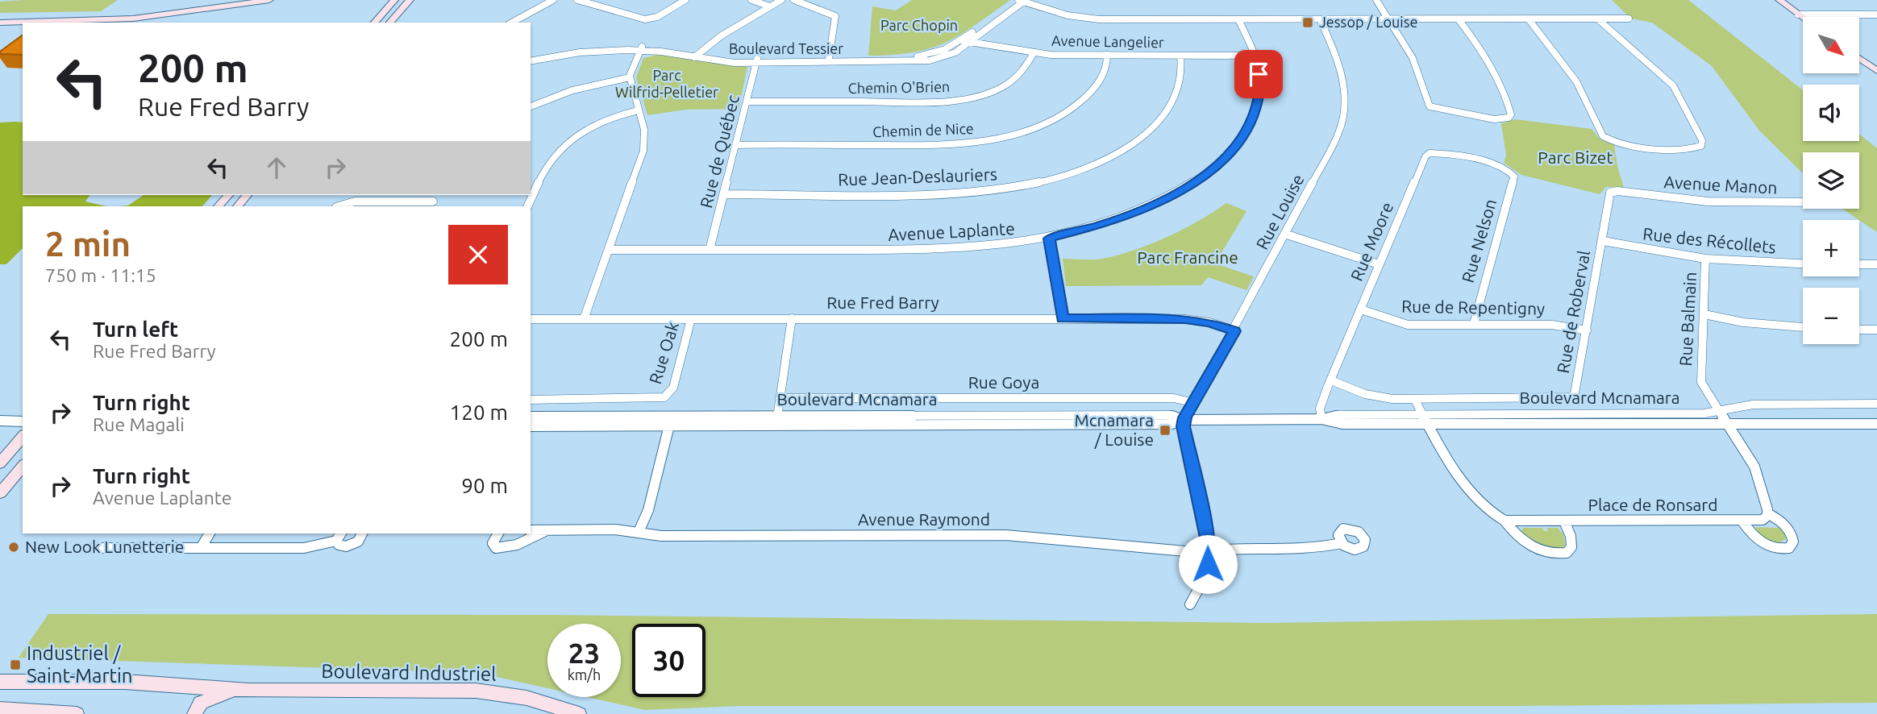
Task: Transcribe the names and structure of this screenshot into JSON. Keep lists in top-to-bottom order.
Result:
{
  "streets": {
    "street": [
      "Avenue Langelier",
      "Boulevard Tessier",
      "Chemin O'Brien",
      "Chemin de Nice",
      "Rue de Québec",
      "Rue Jean-Deslauriers",
      "Avenue Manon",
      "Rue Louise",
      "Avenue Laplante",
      "Rue Nelson",
      "Rue des Récollets",
      "Rue Moore",
      "Rue Fred Barry",
      "Rue de Repentigny",
      "Rue de Roberval",
      "Rue Balmain",
      "Rue Oak",
      "Rue Goya",
      "Boulevard Mcnamara",
      "Place de Ronsard",
      "Avenue Raymond",
      "Boulevard Industriel"
    ]
  },
  "crossings": [
    ["Avenue Langelier", "Boulevard Tessier"],
    ["Avenue Langelier", "Chemin O'Brien"],
    ["Avenue Langelier", "Chemin de Nice"],
    ["Avenue Langelier", "Rue Jean-Deslauriers"],
    ["Avenue Langelier", "Avenue Laplante"],
    ["Boulevard Tessier", "Rue de Québec"],
    ["Chemin O'Brien", "Rue de Québec"],
    ["Chemin de Nice", "Rue de Québec"],
    ["Rue de Québec", "Rue Jean-Deslauriers"],
    ["Rue de Québec", "Avenue Laplante"],
    ["Avenue Manon", "Rue de Roberval"],
    ["Rue Louise", "Rue Fred Barry"],
    ["Rue Louise", "Rue Goya"],
    ["Rue Louise", "Boulevard Mcnamara"],
    ["Rue Nelson", "Rue Moore"],
    ["Rue Nelson", "Rue de Repentigny"],
    ["Rue des Récollets", "Rue de Roberval"],
    ["Rue des Récollets", "Rue Balmain"],
    ["Rue Moore", "Rue de Repentigny"],
    ["Rue Moore", "Rue de Roberval"],
    ["Rue Moore", "Boulevard Mcnamara"],
    ["Rue Fred Barry", "Rue Oak"],
    ["Rue de Repentigny", "Rue de Roberval"],
    ["Rue de Roberval", "Place de Ronsard"],
    ["Rue Balmain", "Boulevard Mcnamara"],
    ["Boulevard Mcnamara", "Place de Ronsard"]
  ],
  "parks": [
    "Parc Chopin",
    "Parc Wilfrid-Pelletier",
    "Parc Bizet",
    "Parc Francine"
  ],
  "places": {
    "transit": ["Jessop / Louise", "Mcnamara / Louise", "Industriel / Saint-Martin"],
    "other": ["New Look Lunetterie"]
  },
  "north": "bottom right",
  "page": {
    "map_buttons": ["+", "−"],
    "turn": ["200 m", "Rue Fred Barry"],
    "heading": ["2 min", "750 m · 11:15"],
    "list": [
      {
        "name": "Turn left",
        "note": "Rue Fred Barry",
        "value": "200 m"
      },
      {
        "name": "Turn right",
        "note": "Rue Magali",
        "value": "120 m"
      },
      {
        "name": "Turn right",
        "note": "Avenue Laplante",
        "value": "90 m"
      }
    ],
    "speed": "23 km/h",
    "limit": "30"
  }
}
